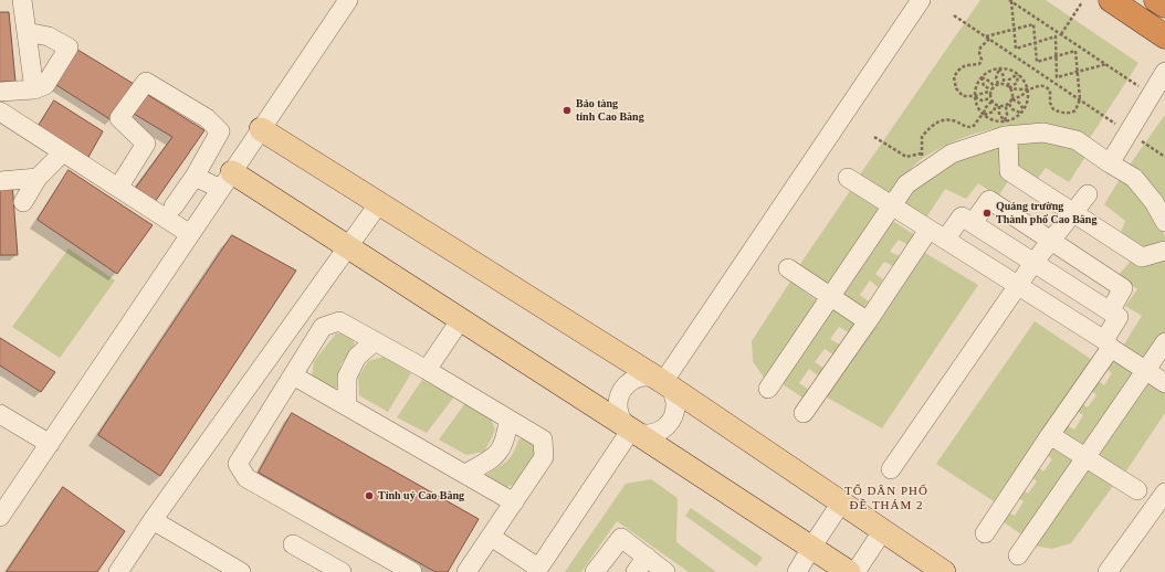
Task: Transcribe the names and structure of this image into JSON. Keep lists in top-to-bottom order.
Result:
{
  "districts": ["TỔ DÂN PHỐ ĐỀ THÁM 2"],
  "places": ["Bảo tàng tỉnh Cao Bằng", "Quảng trường Thành phố Cao Bằng", "Tỉnh uỷ Cao Bằng"]
}
